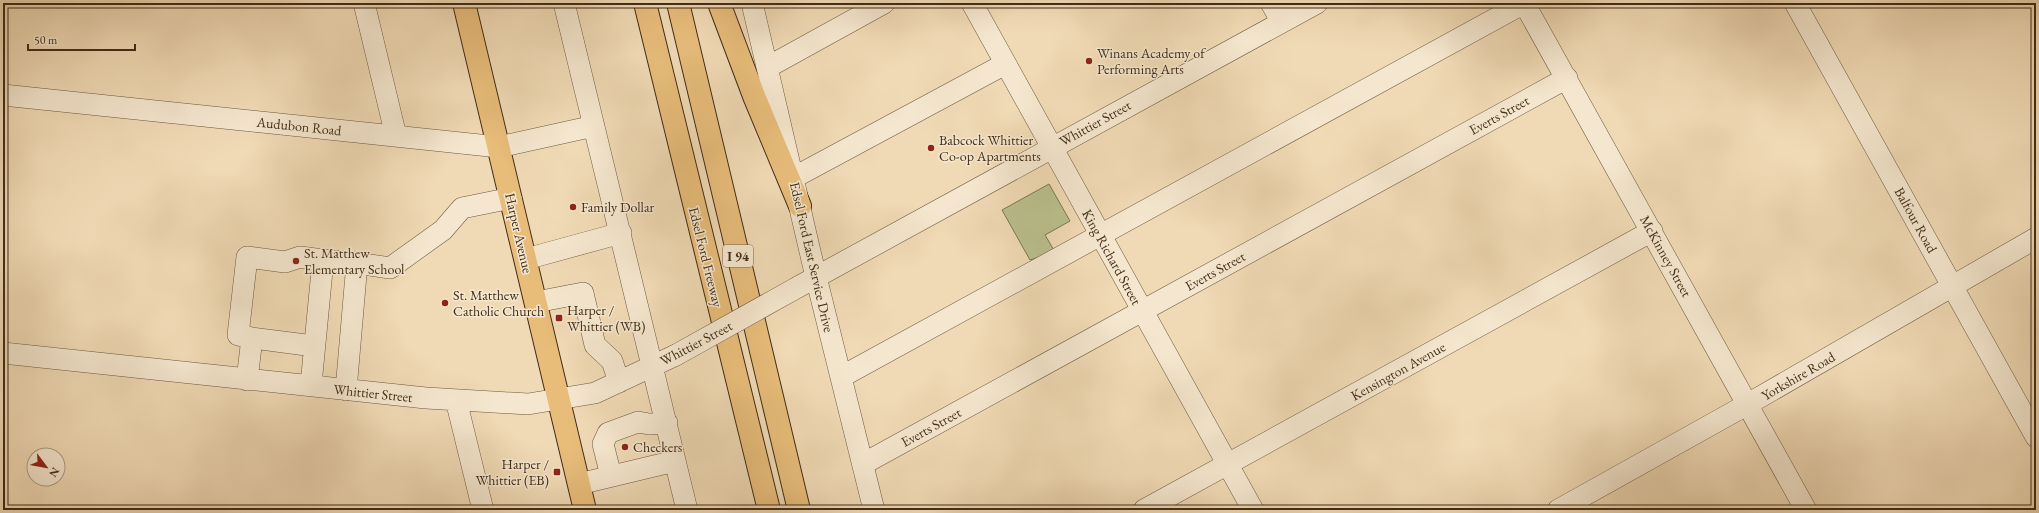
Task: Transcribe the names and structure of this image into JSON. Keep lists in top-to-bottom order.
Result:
{
  "streets": {
    "main road": ["Harper Avenue", "I 94", "Edsel Ford Freeway"],
    "street": [
      "Everts Street",
      "Whittier Street",
      "Audubon Road",
      "Balfour Road",
      "McKinney Street",
      "Edsel Ford East Service Drive",
      "King Richard Street",
      "Kensington Avenue",
      "Yorkshire Road"
    ]
  },
  "crossings": [
    ["Everts Street", "McKinney Street"],
    ["Everts Street", "Edsel Ford East Service Drive"],
    ["Everts Street", "King Richard Street"],
    ["Whittier Street", "Harper Avenue"],
    ["Whittier Street", "Edsel Ford East Service Drive"],
    ["Whittier Street", "King Richard Street"],
    ["Audubon Road", "Harper Avenue"],
    ["Balfour Road", "Yorkshire Road"],
    ["McKinney Street", "Kensington Avenue"],
    ["McKinney Street", "Yorkshire Road"],
    ["King Richard Street", "Kensington Avenue"]
  ],
  "places": {
    "other": [
      "Winans Academy of Performing Arts",
      "Babcock Whittier Co-op Apartments",
      "Family Dollar",
      "St. Matthew Elementary School",
      "St. Matthew Catholic Church",
      "Checkers"
    ],
    "transit": ["Harper / Whittier (WB)", "Harper / Whittier (EB)"]
  },
  "scale_bar": "50 m",
  "north": "bottom right"
}
